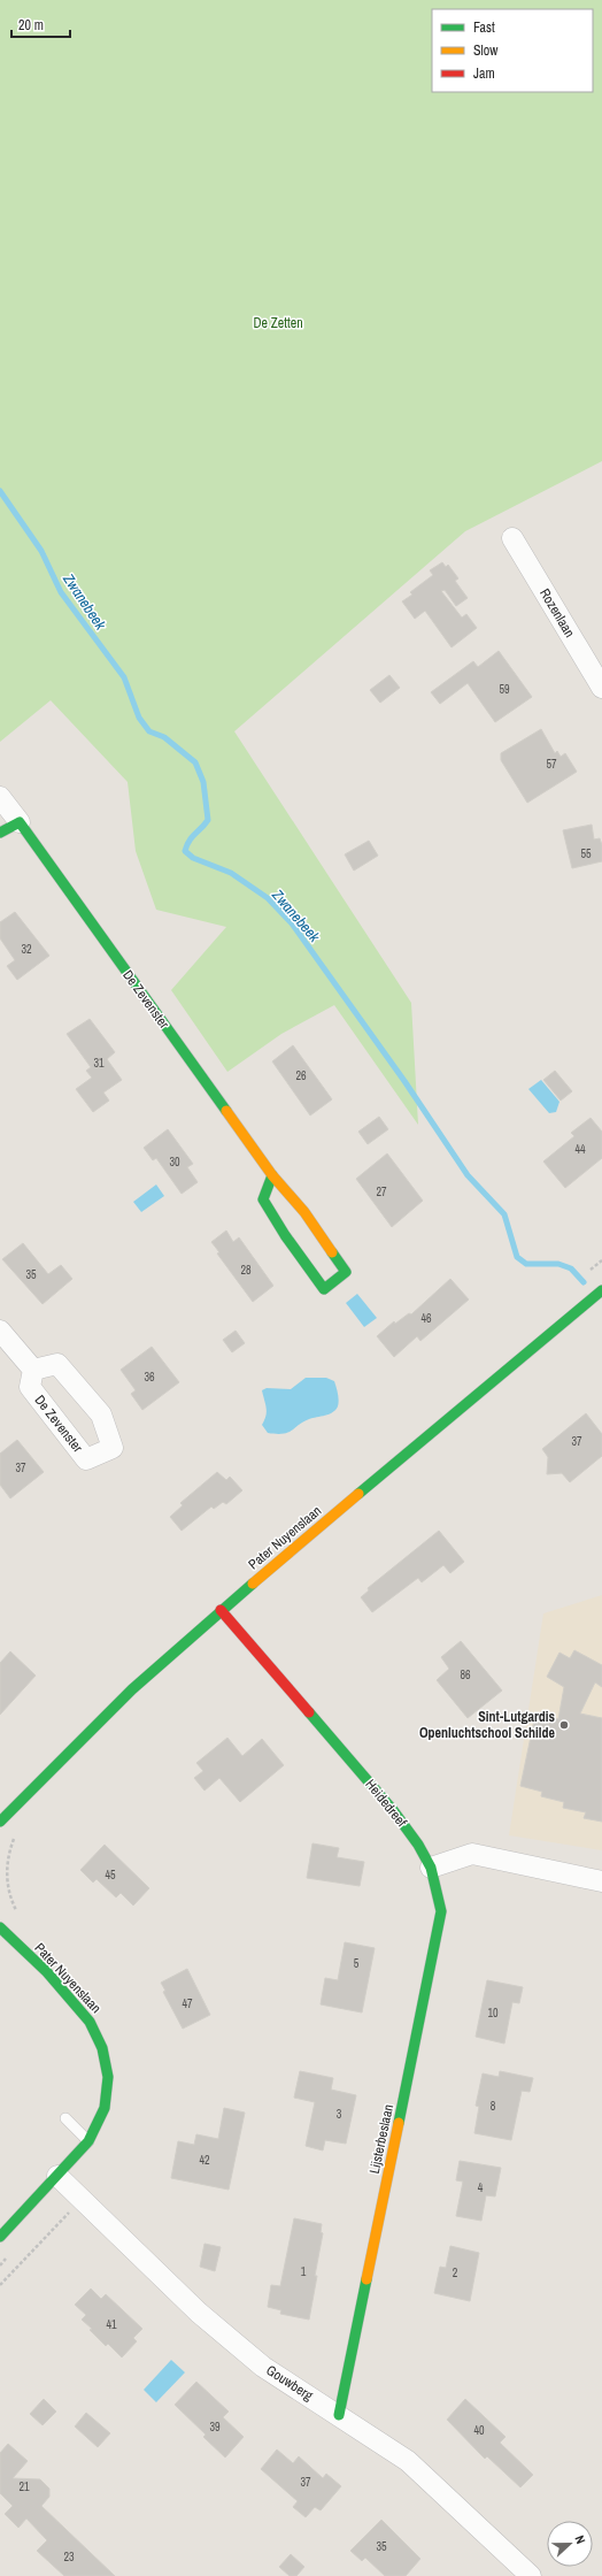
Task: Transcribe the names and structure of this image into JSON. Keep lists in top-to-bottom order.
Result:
{
  "streets": {
    "street": [
      "Rozenlaan",
      "De Zevenster",
      "Pater Nuyenslaan",
      "Heidedreef",
      "Lijsterbeslaan",
      "Gouwberg"
    ]
  },
  "crossings": [
    ["Pater Nuyenslaan", "Heidedreef"],
    ["Pater Nuyenslaan", "Gouwberg"],
    ["Heidedreef", "Lijsterbeslaan"],
    ["Lijsterbeslaan", "Gouwberg"]
  ],
  "water": ["Zwanebeek"],
  "parks": ["De Zetten"],
  "places": ["Sint-Lutgardis Openluchtschool Schilde"],
  "house_numbers": [
    "59",
    "57",
    "55",
    "32",
    "31",
    "26",
    "44",
    "30",
    "27",
    "28",
    "35",
    "46",
    "36",
    "37",
    "37",
    "86",
    "45",
    "5",
    "47",
    "10",
    "8",
    "3",
    "42",
    "4",
    "1",
    "2",
    "41",
    "39",
    "40",
    "37",
    "21",
    "35",
    "23"
  ],
  "legend": ["Fast", "Slow", "Jam"],
  "scale_bar": "20 m",
  "north": "right"
}
